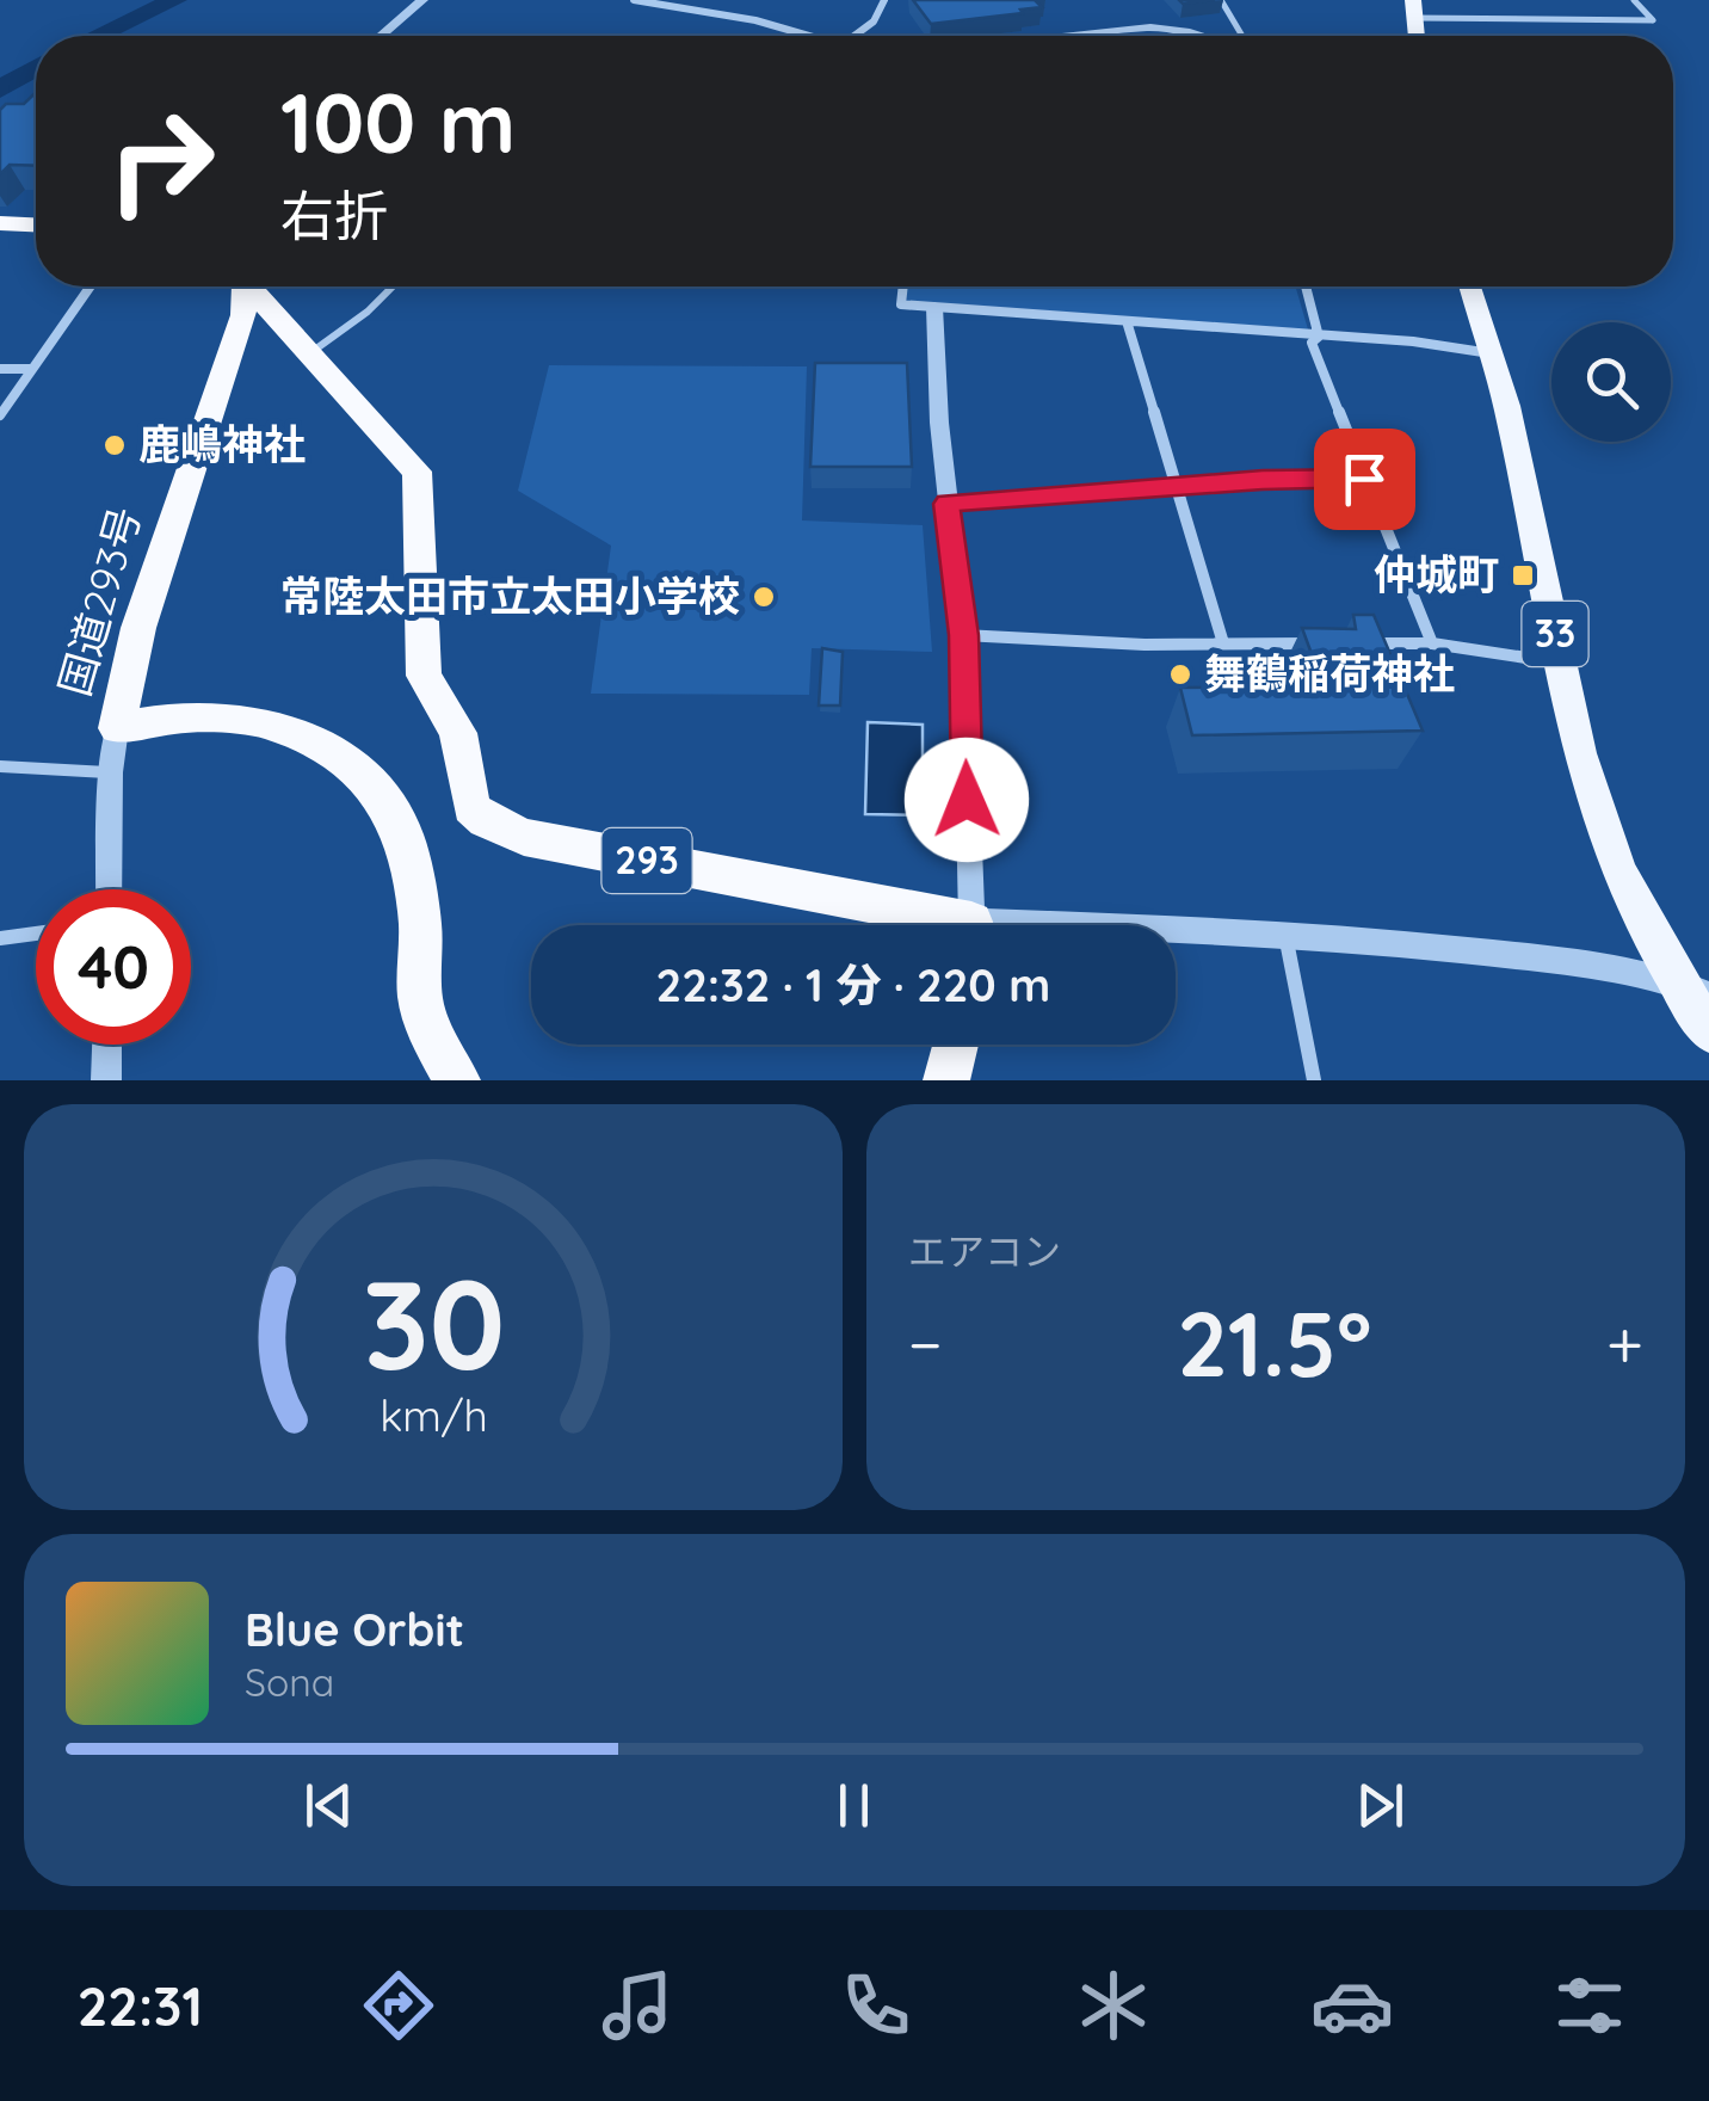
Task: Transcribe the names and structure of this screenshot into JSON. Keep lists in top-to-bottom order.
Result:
{
  "streets": {
    "highway": ["国道293号", "293"],
    "main road": ["33"]
  },
  "places": {
    "other": ["鹿嶋神社", "常陸太田市立太田小学校", "舞鶴稲荷神社"],
    "transit": ["仲城町"]
  },
  "page": {
    "turn": ["100 m", "右折"],
    "limit": "40",
    "trip": "22:32 · 1 分 · 220 m",
    "tile": "エアコン",
    "heat": ["−", "21.5°", "+"],
    "song": ["Blue Orbit", "Sona"],
    "tabs": "22:31",
    "gauge": ["30", "km/h"]
  }
}
